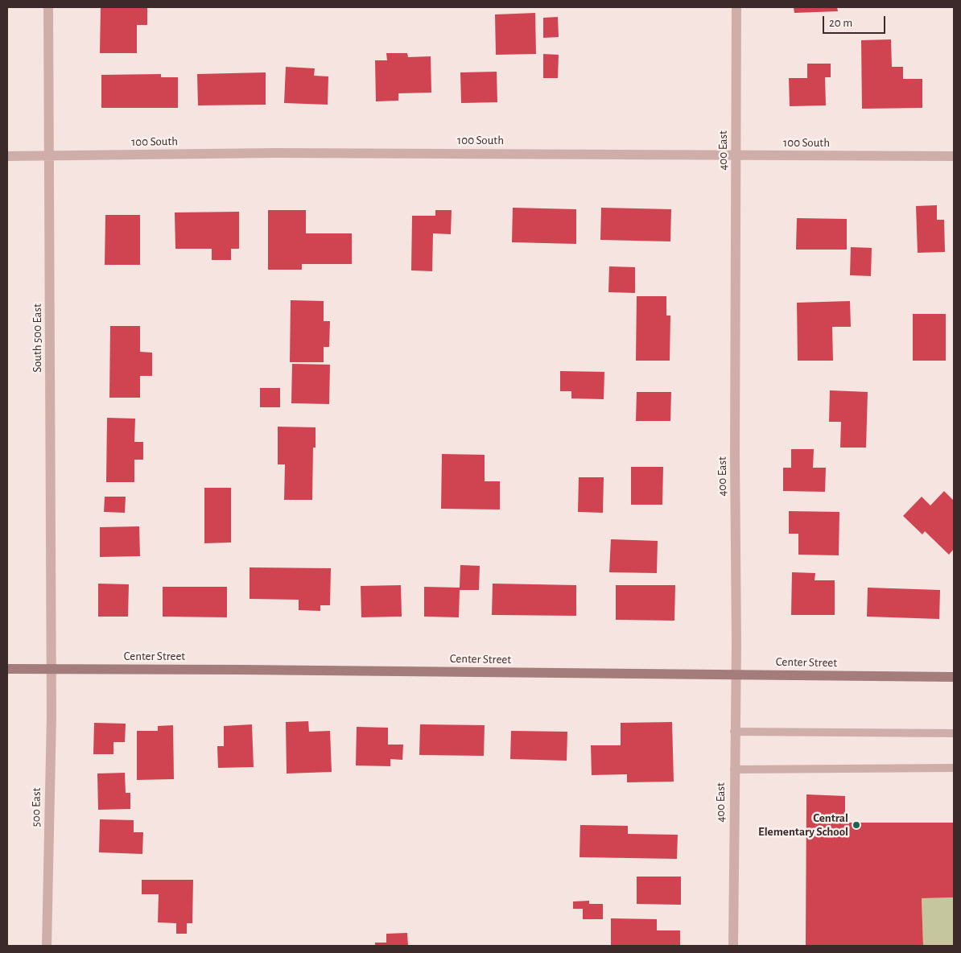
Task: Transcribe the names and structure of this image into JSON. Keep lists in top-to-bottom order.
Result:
{
  "streets": {
    "street": [
      "100 South",
      "400 East",
      "South 500 East",
      "Center Street",
      "500 East"
    ]
  },
  "crossings": [
    ["100 South", "400 East"],
    ["100 South", "South 500 East"],
    ["400 East", "Center Street"],
    ["South 500 East", "Center Street"],
    ["South 500 East", "500 East"],
    ["Center Street", "500 East"]
  ],
  "places": ["Central Elementary School"],
  "scale_bar": "20 m"
}
